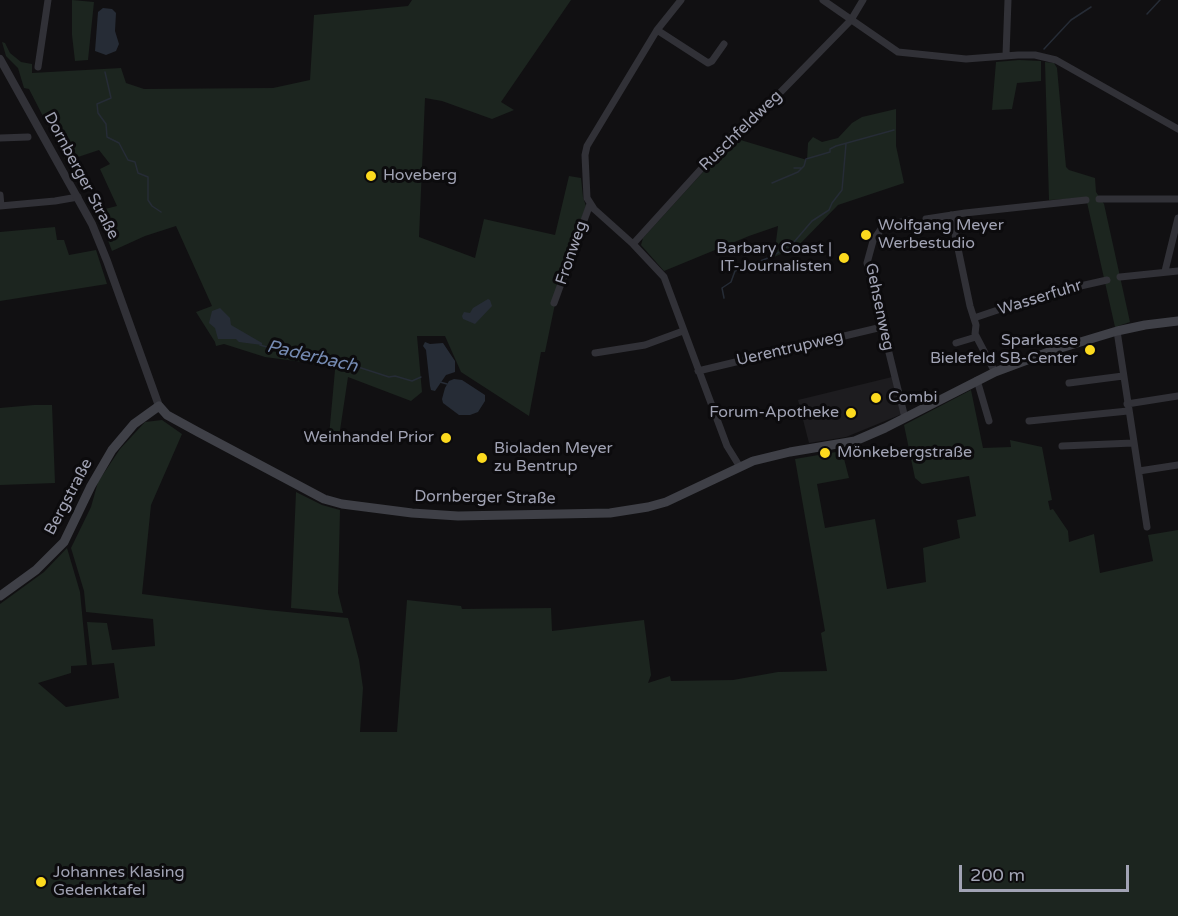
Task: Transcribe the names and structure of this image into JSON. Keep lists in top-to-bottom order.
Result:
{
  "streets": {
    "main road": ["Dornberger Straße", "Bergstraße"],
    "street": [
      "Ruschfeldweg",
      "Fronweg",
      "Wasserfuhr",
      "Gehsenweg",
      "Uerentrupweg"
    ]
  },
  "crossings": [
    ["Dornberger Straße", "Gehsenweg"],
    ["Dornberger Straße", "Bergstraße"],
    ["Gehsenweg", "Uerentrupweg"]
  ],
  "water": ["Paderbach"],
  "places": [
    "Hoveberg",
    "Wolfgang Meyer Werbestudio",
    "Barbary Coast | IT-Journalisten",
    "Sparkasse Bielefeld SB-Center",
    "Combi",
    "Forum-Apotheke",
    "Weinhandel Prior",
    "Mönkebergstraße",
    "Bioladen Meyer zu Bentrup",
    "Johannes Klasing Gedenktafel"
  ],
  "scale_bar": "200 m"
}
